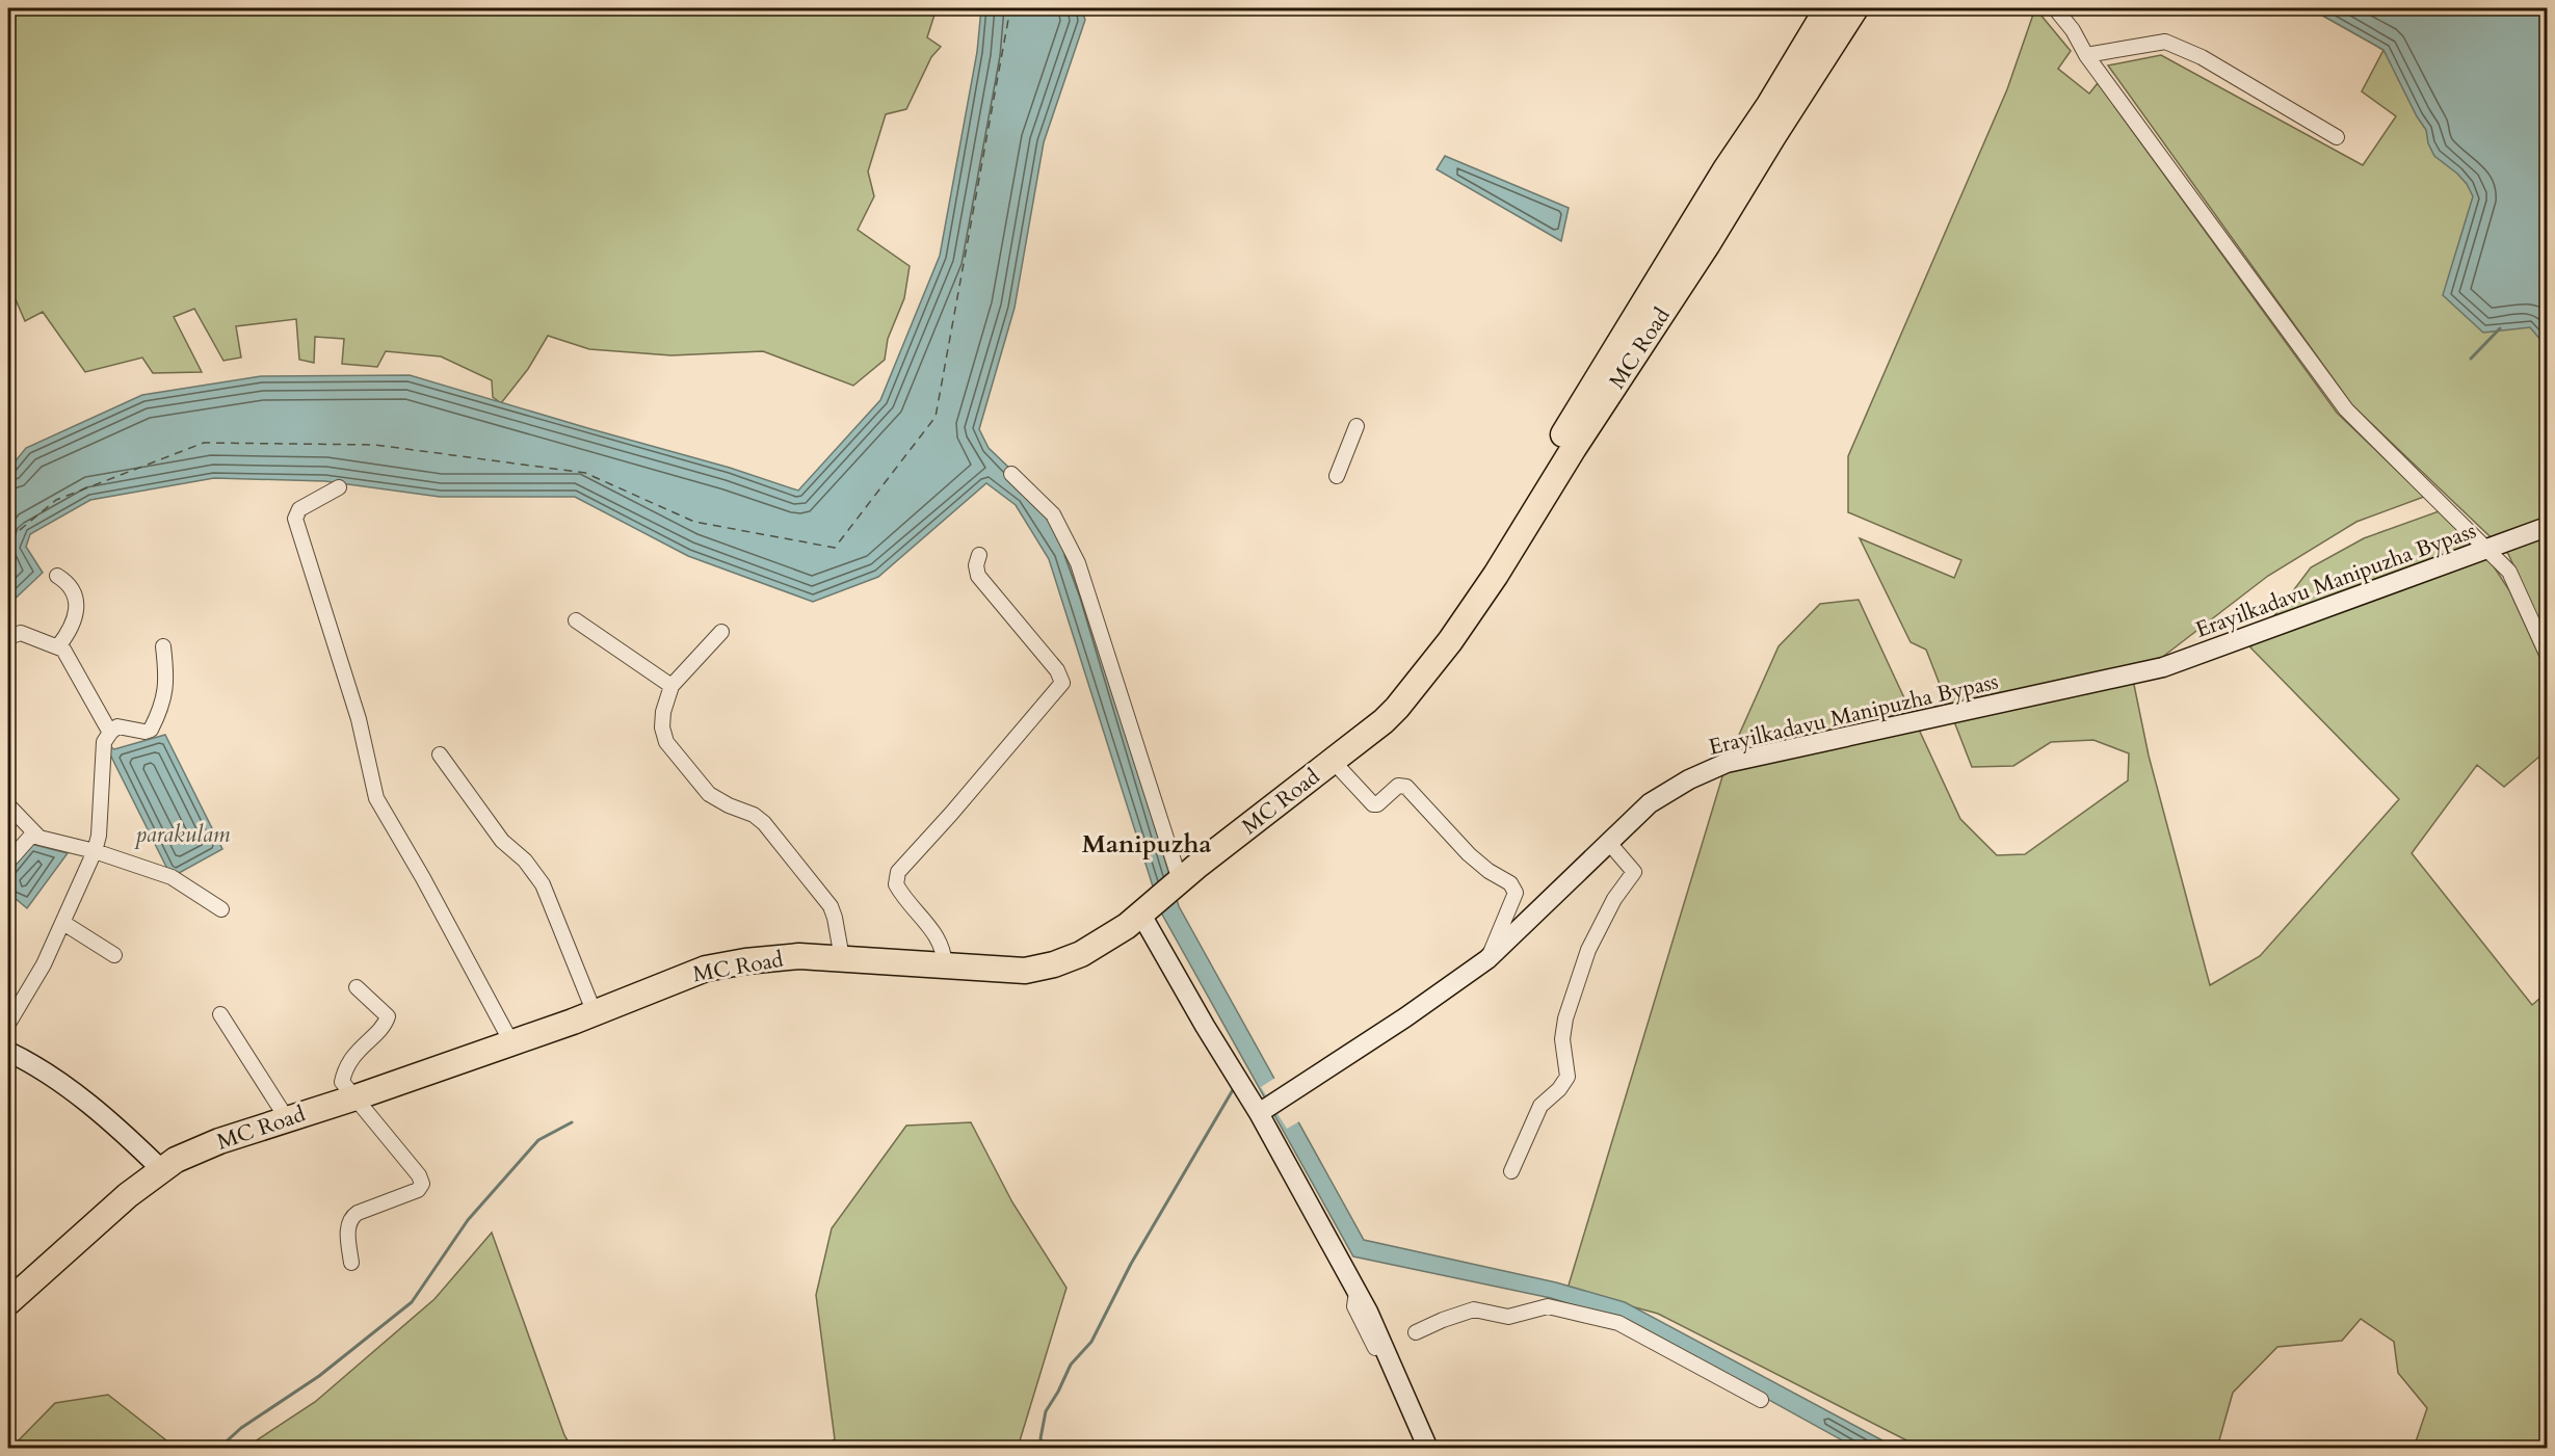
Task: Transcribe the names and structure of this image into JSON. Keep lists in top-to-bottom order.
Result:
{
  "streets": {
    "highway": ["MC Road"],
    "main road": ["Erayilkadavu Manipuzha Bypass"]
  },
  "districts": ["Manipuzha"],
  "water": ["parakulam"]
}
